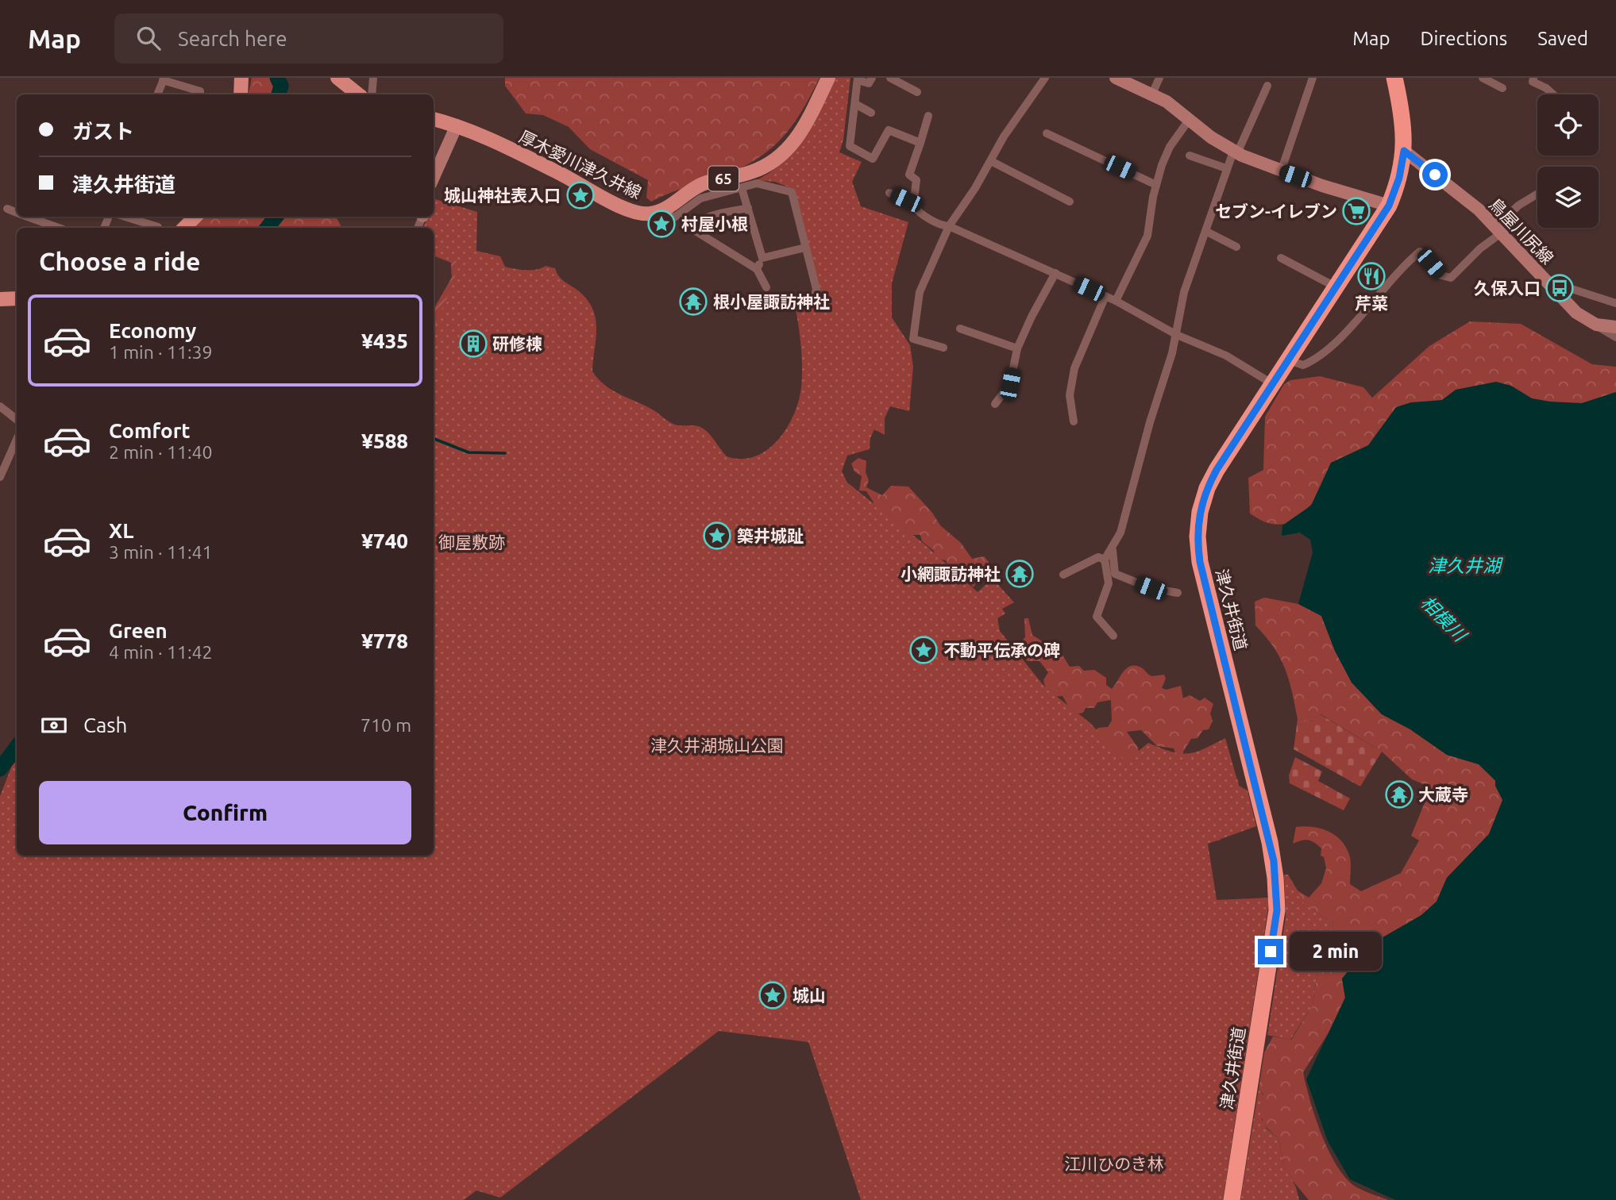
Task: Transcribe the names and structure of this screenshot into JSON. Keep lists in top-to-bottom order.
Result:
{
  "streets": {
    "highway": ["津久井街道"],
    "main road": ["厚木愛川津久井線", "65"],
    "street": ["鳥屋川尻線"]
  },
  "crossings": [
    ["厚木愛川津久井線", "65"],
    ["鳥屋川尻線", "津久井街道"]
  ],
  "water": ["津久井湖", "相模川"],
  "parks": ["御屋敷跡", "津久井湖城山公園", "江川ひのき林"],
  "places": {
    "place": [
      "城山神社表入口",
      "村屋小根",
      "築井城趾",
      "不動平伝承の碑",
      "城山"
    ],
    "supermarket": ["セブン-イレブン"],
    "restaurant": ["芹菜"],
    "bus stop": ["久保入口"],
    "temple": ["根小屋諏訪神社", "小網諏訪神社", "大蔵寺"],
    "building": ["研修棟"]
  },
  "page": {
    "header": "Map",
    "search": "Search here",
    "nav": ["Map", "Directions", "Saved"],
    "banner": ["ガスト", "津久井街道"],
    "heading": "Choose a ride",
    "list": [
      {
        "name": "Economy",
        "note": "1 min · 11:39",
        "value": "¥435"
      },
      {
        "name": "Comfort",
        "note": "2 min · 11:40",
        "value": "¥588"
      },
      {
        "name": "XL",
        "note": "3 min · 11:41",
        "value": "¥740"
      },
      {
        "name": "Green",
        "note": "4 min · 11:42",
        "value": "¥778"
      }
    ],
    "pay": ["Cash", "710 m"],
    "buttons": "Confirm",
    "bubble": "2 min"
  }
}
